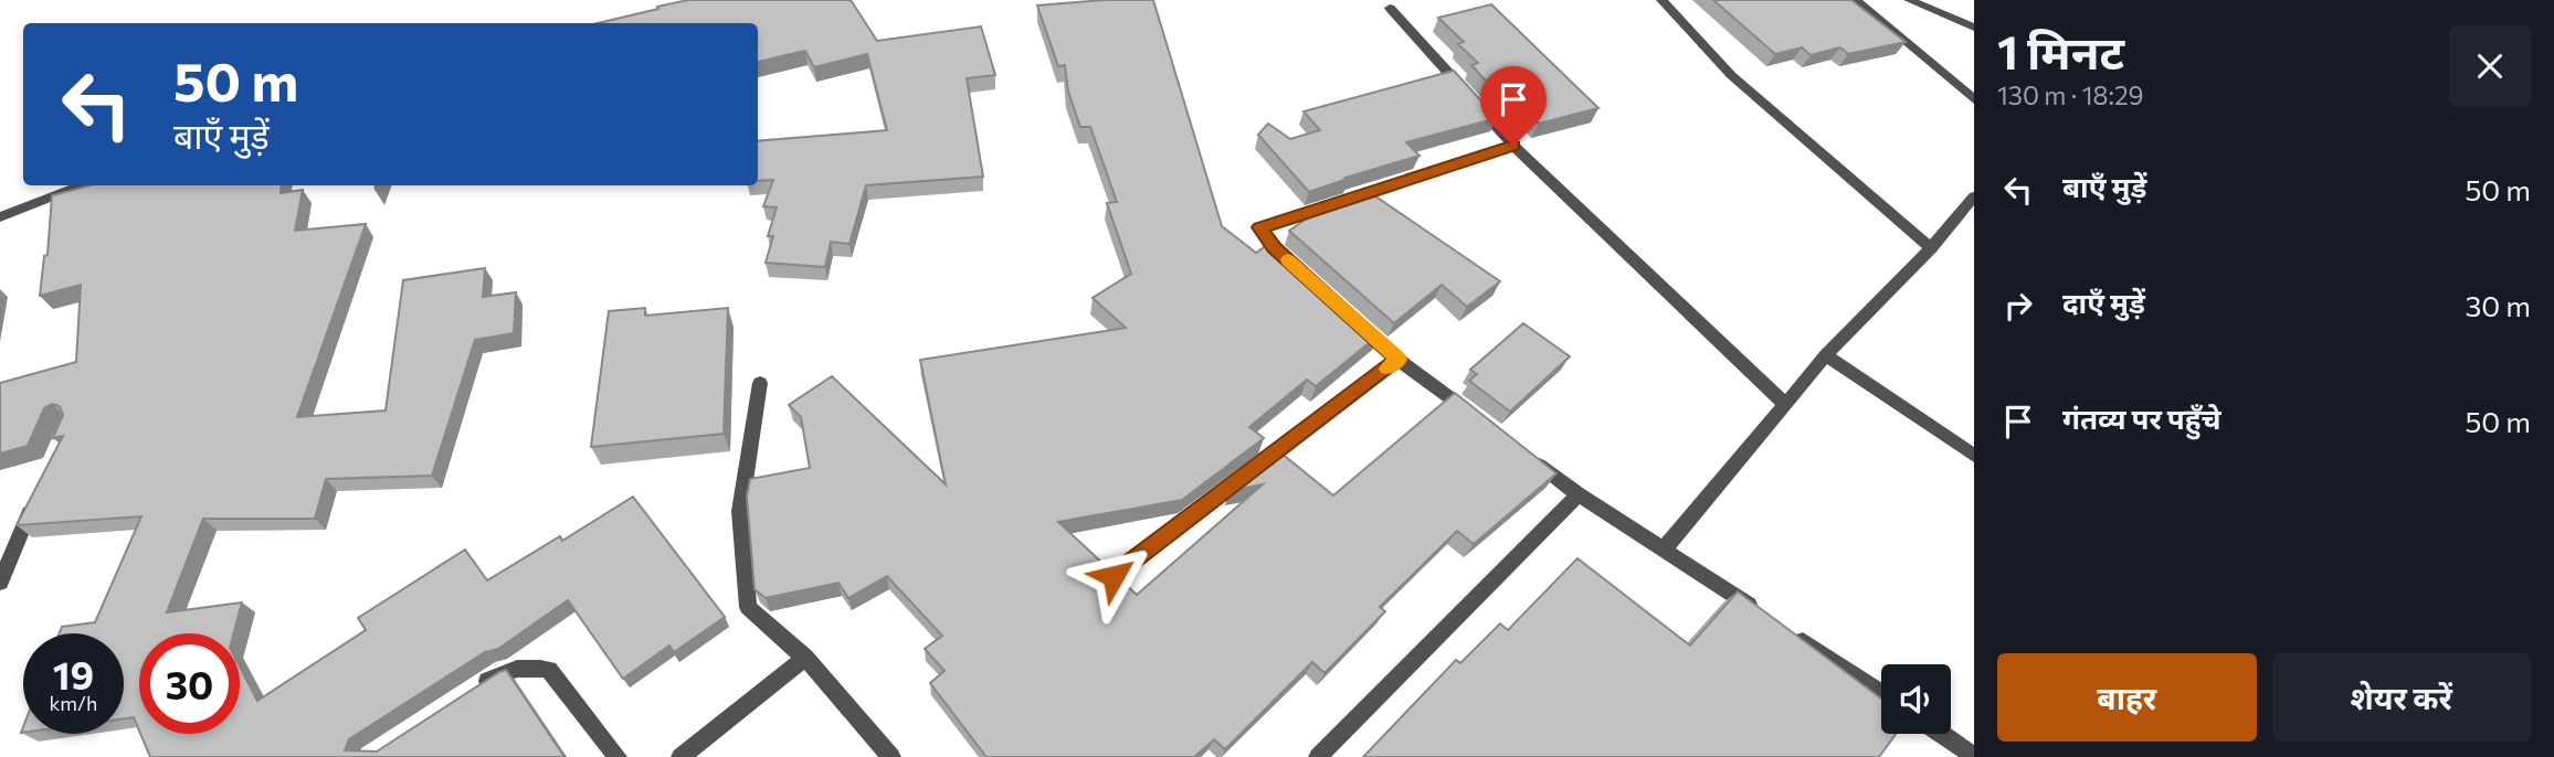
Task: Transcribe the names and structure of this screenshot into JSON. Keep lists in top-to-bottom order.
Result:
{
  "page": {
    "heading": ["1 मिनट", "130 m · 18:29"],
    "turn": ["50 m", "बाएँ मुड़ें"],
    "list": [
      {
        "name": "बाएँ मुड़ें",
        "value": "50 m"
      },
      {
        "name": "दाएँ मुड़ें",
        "value": "30 m"
      },
      {
        "name": "गंतव्य पर पहुँचे",
        "value": "50 m"
      }
    ],
    "speed": "19 km/h",
    "limit": "30",
    "buttons": ["बाहर", "शेयर करें"]
  }
}
